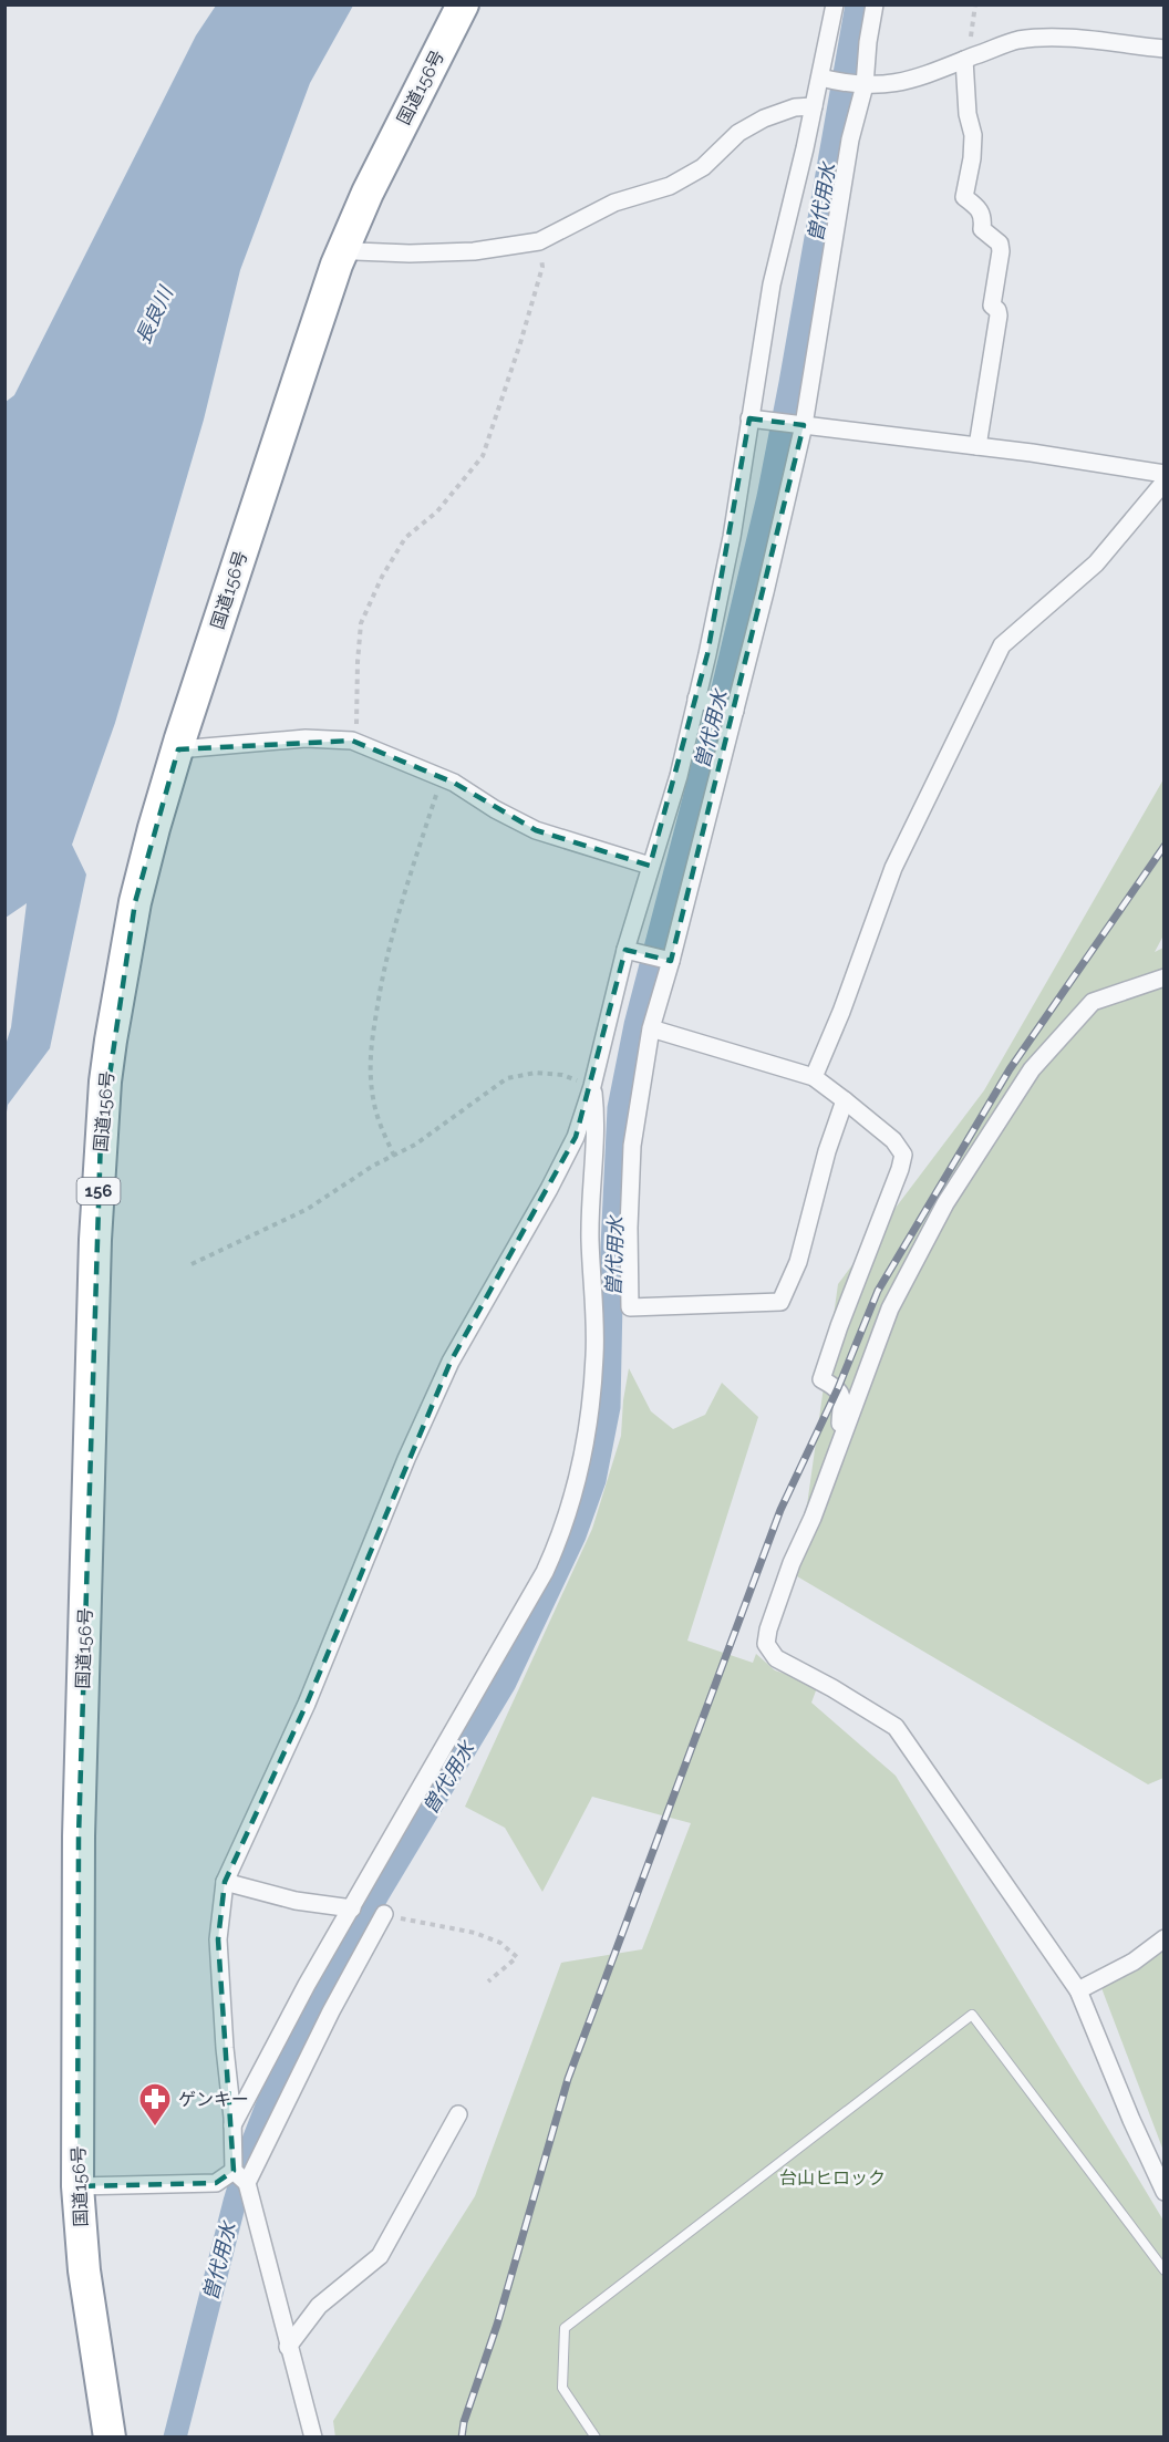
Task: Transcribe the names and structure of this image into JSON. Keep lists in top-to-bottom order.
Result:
{
  "streets": {
    "highway": ["国道156号", "156"]
  },
  "water": ["曽代用水", "長良川"],
  "parks": ["台山ヒロック"],
  "places": {
    "pharmacy": ["ゲンキー"]
  }
}
